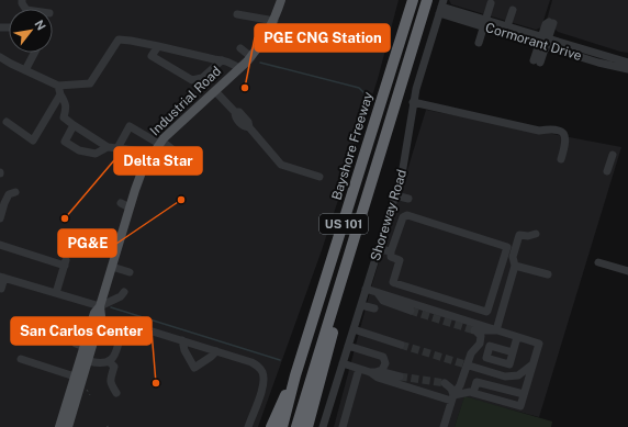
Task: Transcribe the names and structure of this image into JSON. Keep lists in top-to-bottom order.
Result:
{
  "streets": {
    "highway": ["Bayshore Freeway", "US 101"],
    "main road": ["Industrial Road"],
    "street": ["Cormorant Drive", "Shoreway Road"]
  },
  "crossings": [
    ["Cormorant Drive", "Shoreway Road"]
  ],
  "places": [
    "PGE CNG Station",
    "PG&E",
    "Delta Star",
    "San Carlos Center"
  ],
  "north": "top right"
}
